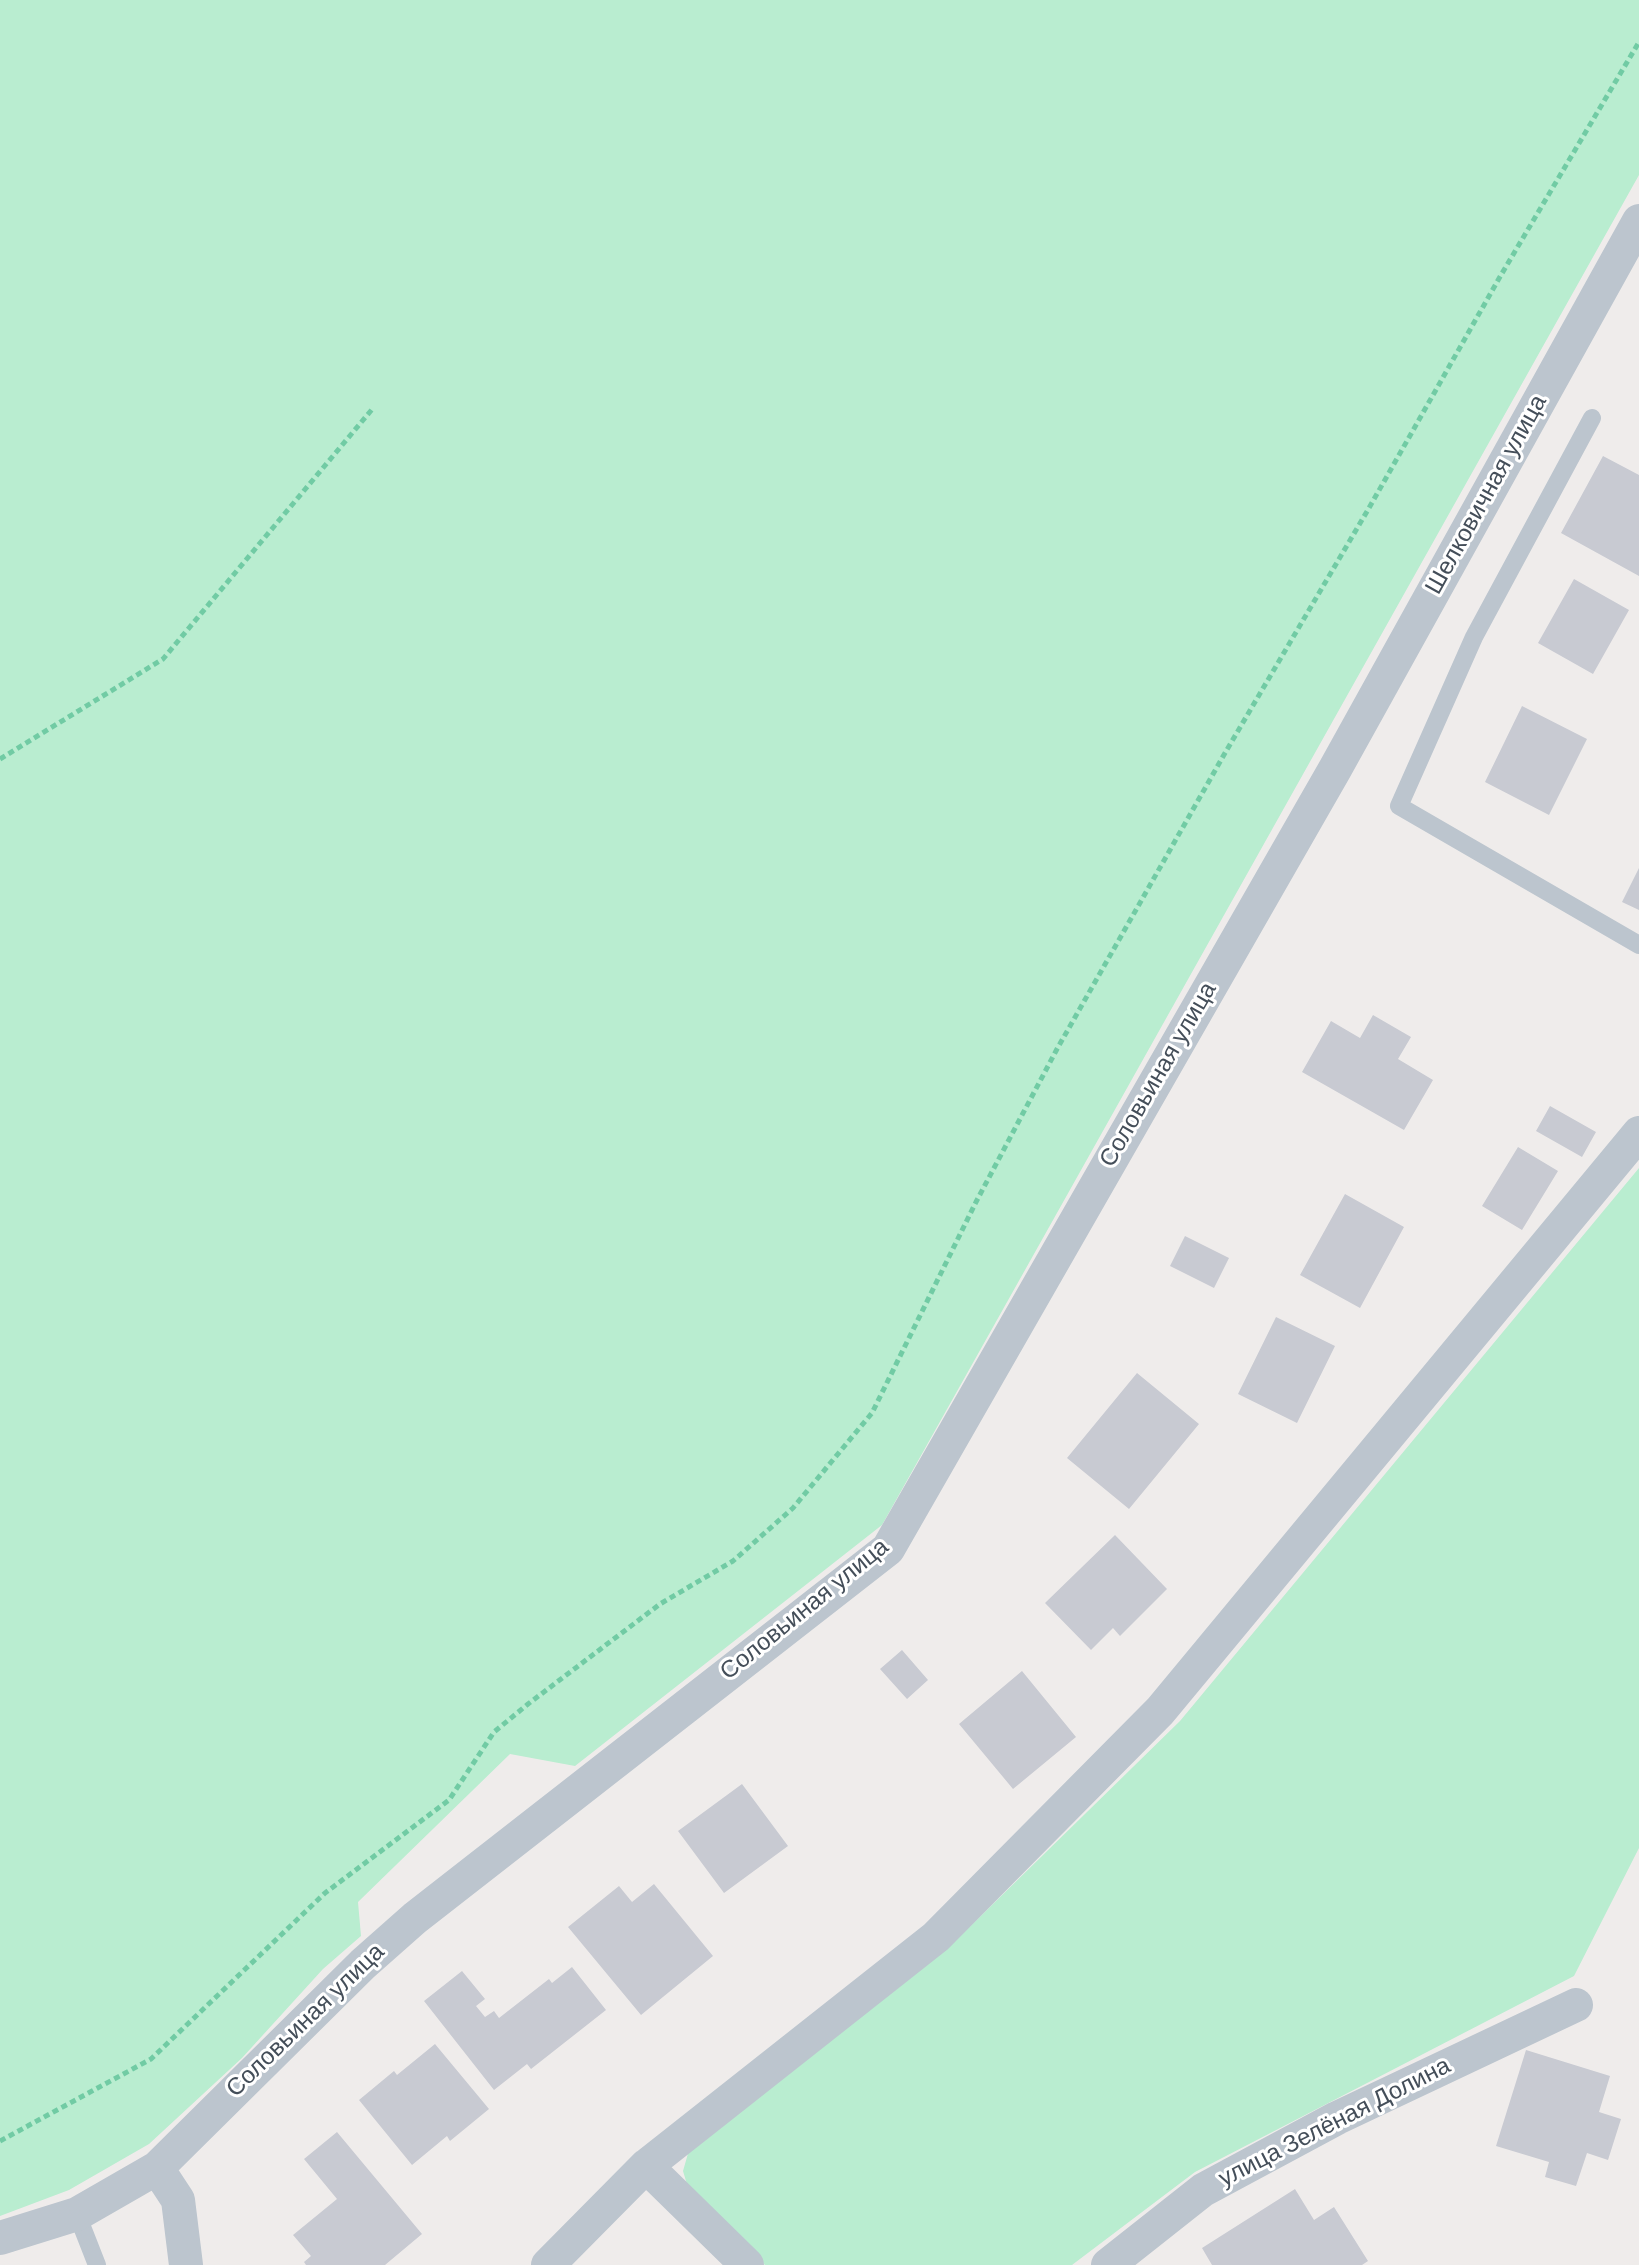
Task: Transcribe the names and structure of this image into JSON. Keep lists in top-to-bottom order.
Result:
{
  "streets": {
    "street": ["Шелковичная улица", "Соловьиная улица", "улица Зелёная Долина"]
  },
  "crossings": [
    ["Шелковичная улица", "Соловьиная улица"]
  ]
}
